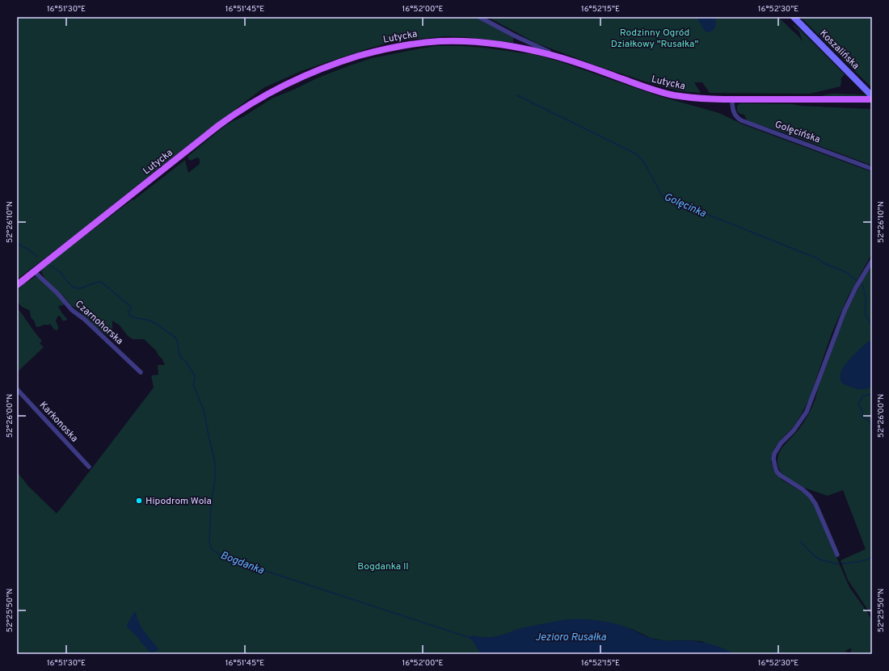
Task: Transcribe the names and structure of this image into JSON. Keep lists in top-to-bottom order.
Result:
{
  "streets": {
    "main road": ["Lutycka"],
    "street": [
      "Koszalińska",
      "Golęcińska",
      "Czarnohorska",
      "Karkonoska"
    ]
  },
  "crossings": [
    ["Lutycka", "Golęcińska"],
    ["Lutycka", "Czarnohorska"]
  ],
  "water": ["Golęcinka", "Bogdanka", "Jezioro Rusałka"],
  "parks": ["Rodzinny Ogród Działkowy \"Rusałka\"", "Bogdanka II"],
  "places": ["Hipodrom Wola"],
  "coordinates": [
    "16°51'30\"E",
    "16°51'45\"E",
    "16°52'00\"E",
    "16°52'15\"E",
    "16°52'30\"E",
    "52°26'10\"N",
    "52°26'00\"N",
    "52°25'50\"N"
  ]
}
